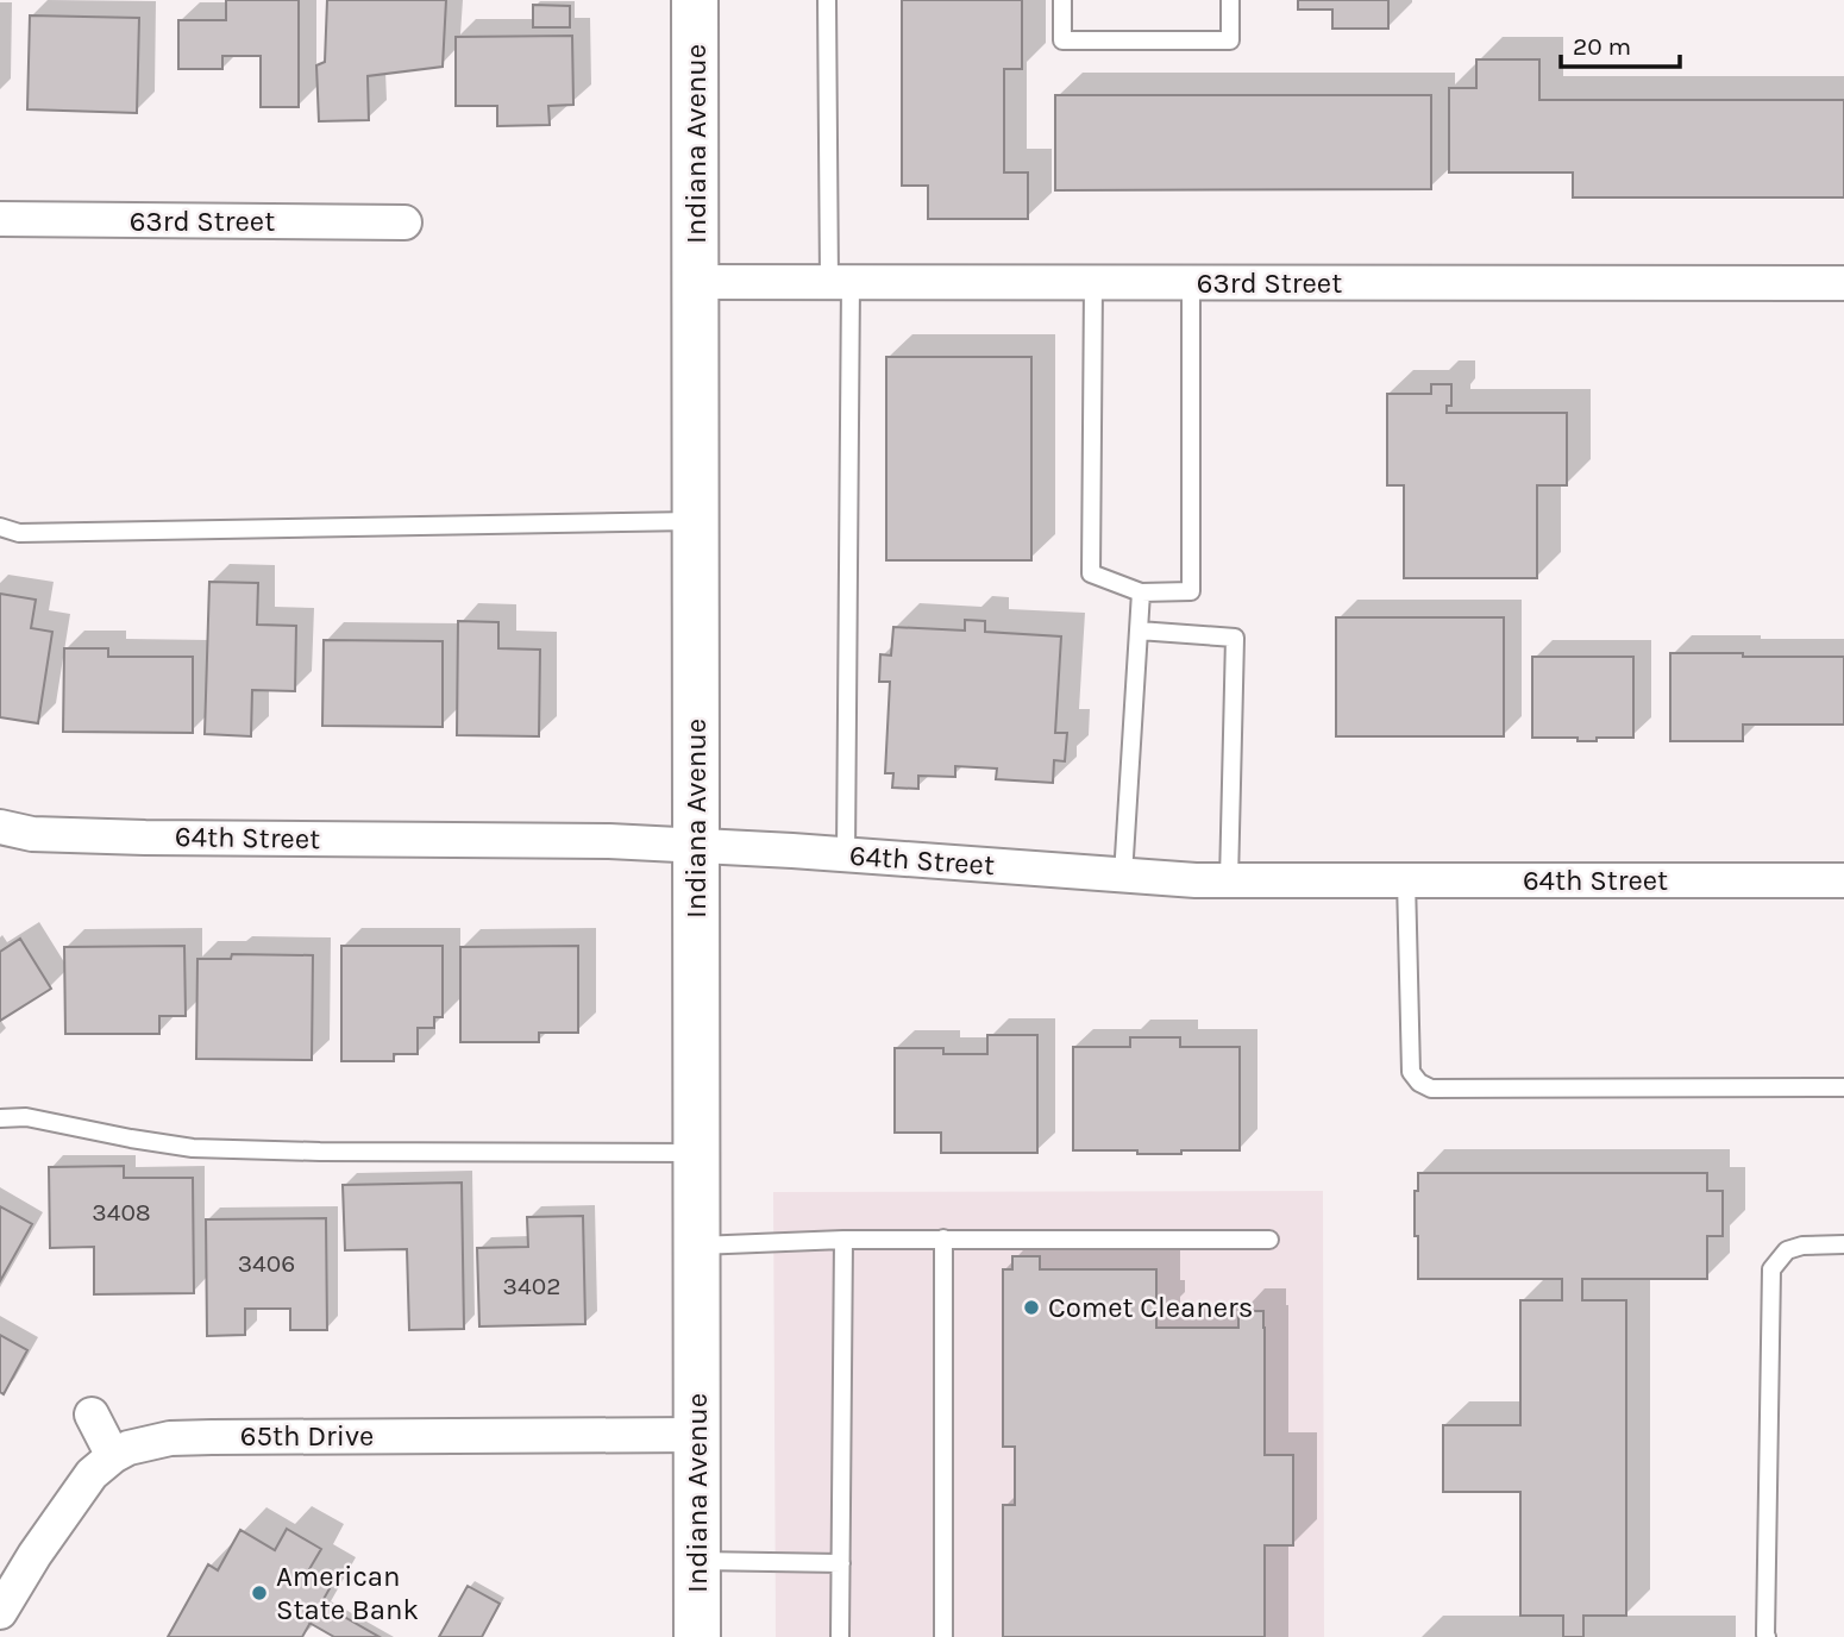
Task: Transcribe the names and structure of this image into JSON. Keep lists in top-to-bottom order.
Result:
{
  "streets": {
    "main road": ["Indiana Avenue"],
    "street": ["63rd Street", "64th Street", "65th Drive"]
  },
  "crossings": [
    ["Indiana Avenue", "63rd Street"],
    ["Indiana Avenue", "64th Street"],
    ["Indiana Avenue", "65th Drive"]
  ],
  "places": ["Comet Cleaners", "American State Bank"],
  "house_numbers": ["3408", "3406", "3402"],
  "scale_bar": "20 m"
}
